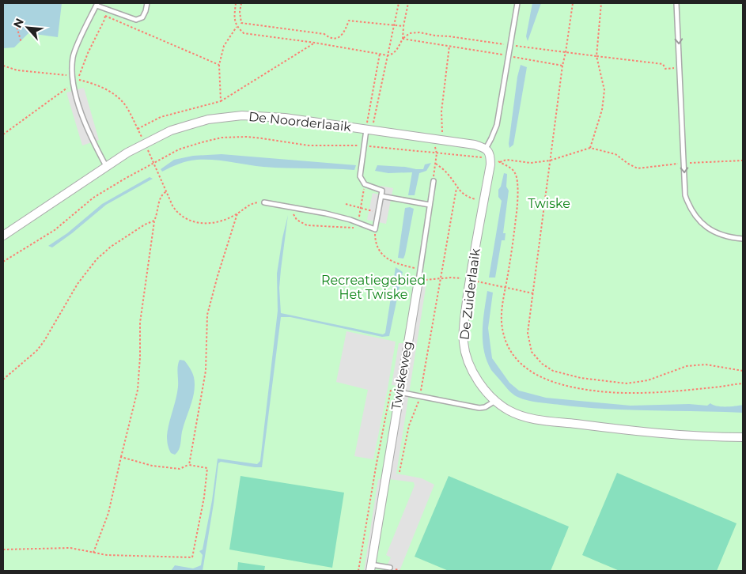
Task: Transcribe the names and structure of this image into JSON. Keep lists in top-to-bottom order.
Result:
{
  "streets": {
    "street": ["De Noorderlaaik", "De Zuiderlaaik", "Twiskeweg"]
  },
  "parks": ["Twiske", "Recreatiegebied Het Twiske"],
  "north": "top left"
}
